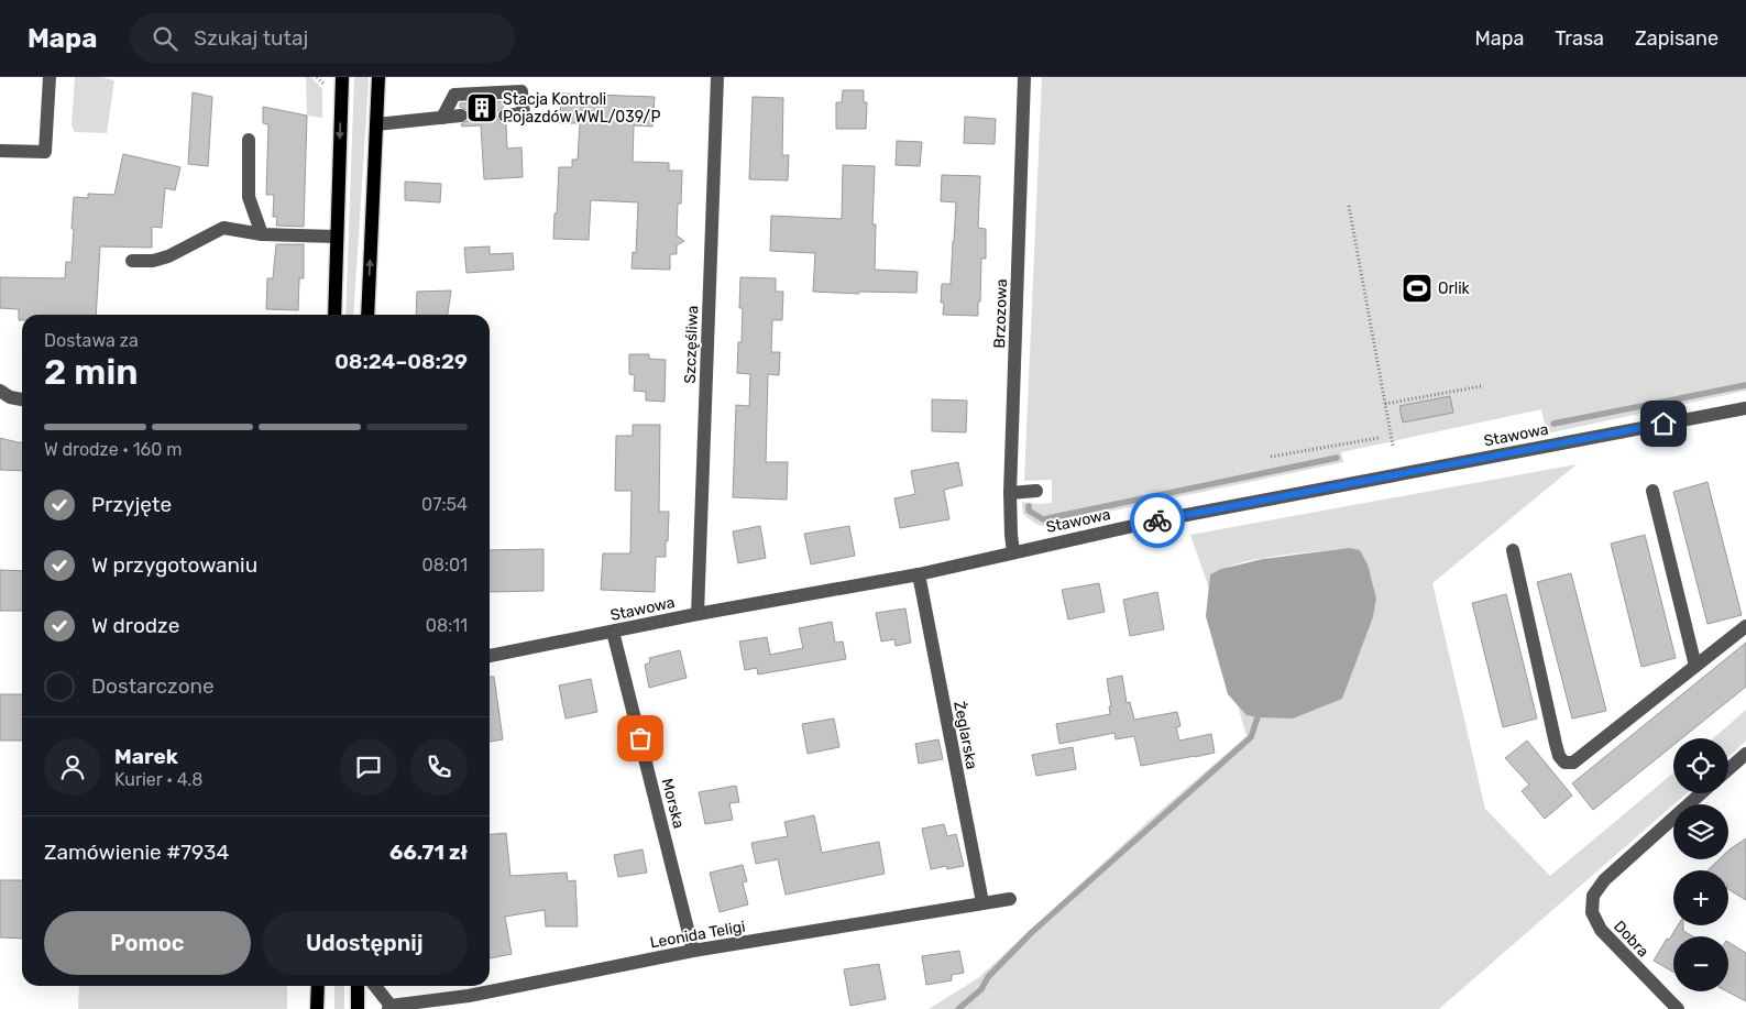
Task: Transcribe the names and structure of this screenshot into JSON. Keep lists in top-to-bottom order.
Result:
{
  "streets": {
    "street": [
      "Brzozowa",
      "Szczęśliwa",
      "Stawowa",
      "Żeglarska",
      "Morska",
      "Leonida Teligi",
      "Dobra"
    ]
  },
  "crossings": [
    ["Brzozowa", "Stawowa"],
    ["Szczęśliwa", "Stawowa"],
    ["Stawowa", "Żeglarska"],
    ["Stawowa", "Morska"],
    ["Żeglarska", "Leonida Teligi"],
    ["Morska", "Leonida Teligi"]
  ],
  "places": {
    "building": ["Stacja Kontroli Pojazdów WWL/039/P"],
    "sports": ["Orlik"]
  },
  "page": {
    "header": "Mapa",
    "search": "Szukaj tutaj",
    "nav": ["Mapa", "Trasa", "Zapisane"],
    "heading": ["2 min", "Dostawa za", "08:24–08:29"],
    "panel": [
      "Marek",
      "Kurier · 4.8",
      "Zamówienie #7934",
      "66.71 zł"
    ],
    "bar": "W drodze · 160 m",
    "list": [
      ["Przyjęte", "07:54"],
      ["W przygotowaniu", "08:01"],
      ["W drodze", "08:11"],
      "Dostarczone"
    ],
    "map_buttons": ["+", "−"],
    "buttons": ["Pomoc", "Udostępnij"]
  }
}
